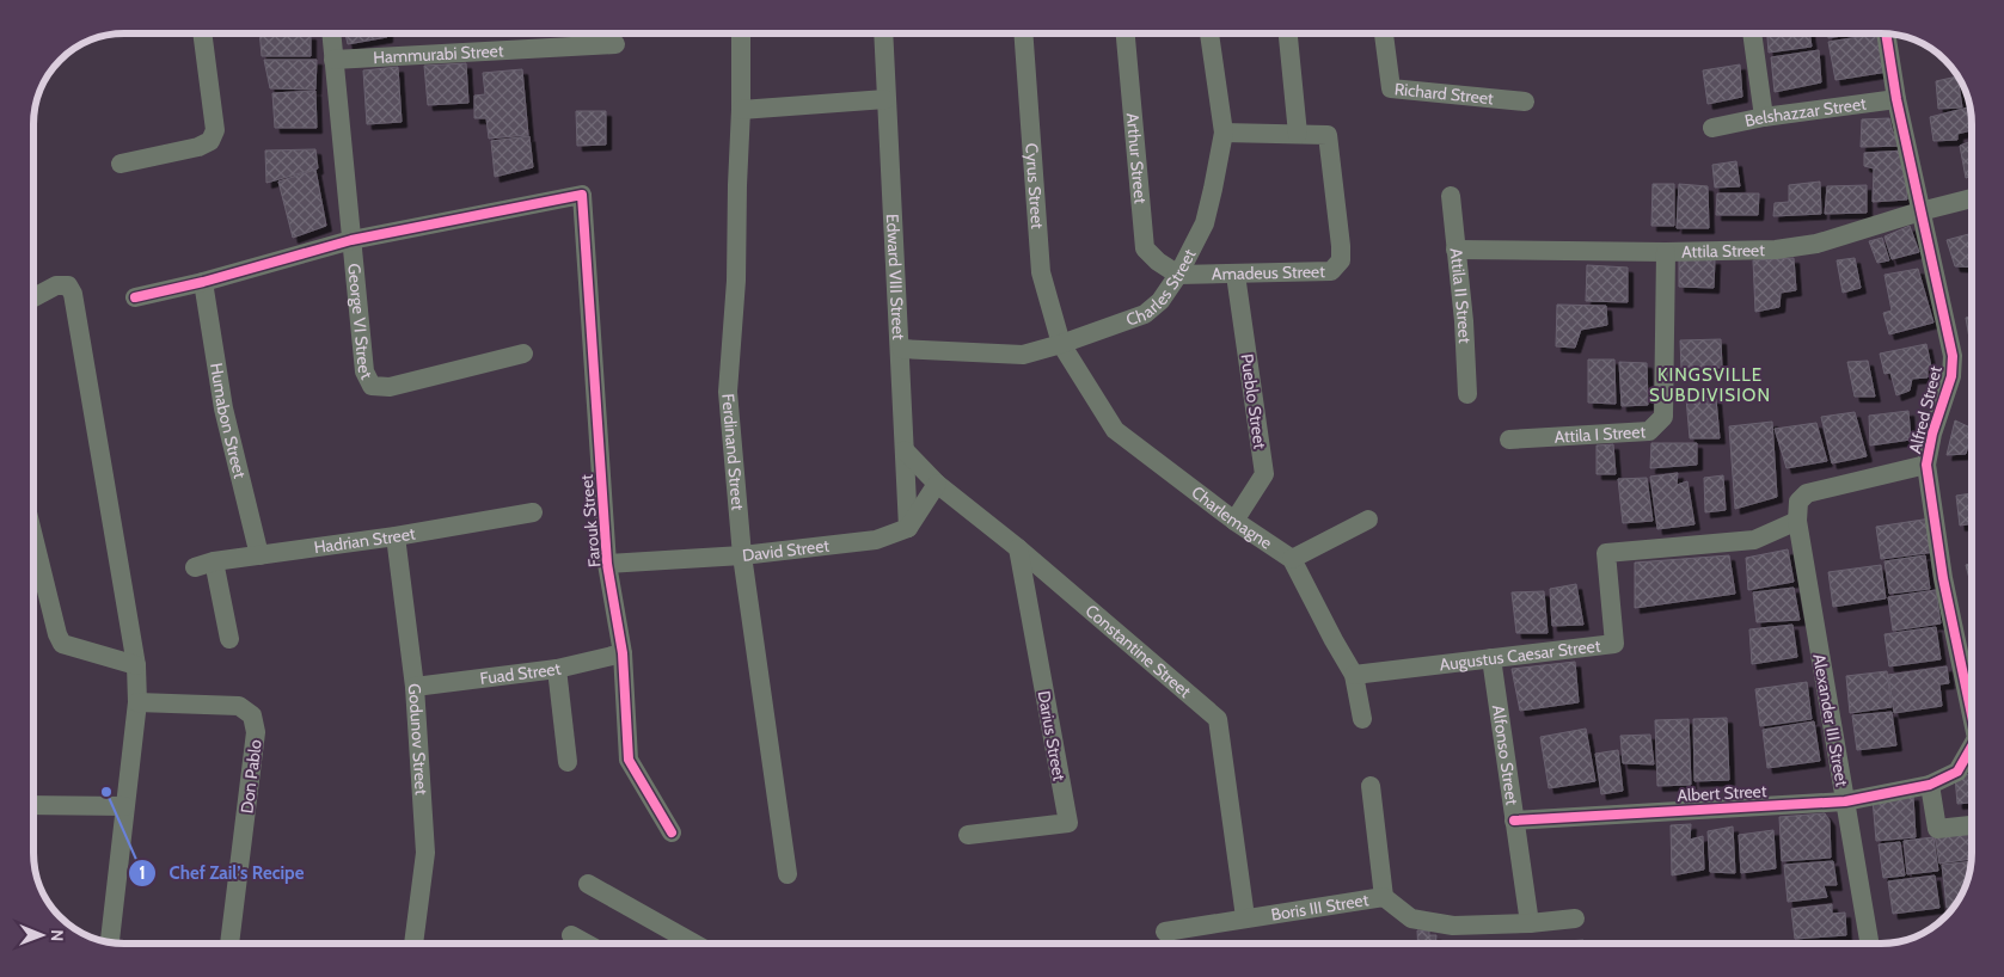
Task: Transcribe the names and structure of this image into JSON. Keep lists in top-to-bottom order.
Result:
{
  "streets": {
    "street": [
      "Hammurabi Street",
      "Richard Street",
      "Belshazzar Street",
      "Arthur Street",
      "Cyrus Street",
      "Attila Street",
      "Amadeus Street",
      "Edward VIII Street",
      "Charles Street",
      "Attila II Street",
      "George VI Street",
      "Pueblo Street",
      "Alfred Street",
      "Humabon Street",
      "Attila I Street",
      "Ferdinand Street",
      "Charlemagne",
      "Farouk Street",
      "Hadrian Street",
      "David Street",
      "Constantine Street",
      "Augustus Caesar Street",
      "Fuad Street",
      "Alexander III Street",
      "Darius Street",
      "Godunov Street",
      "Alfonso Street",
      "Don Pablo",
      "Albert Street",
      "Boris III Street"
    ]
  },
  "crossings": [
    ["Hammurabi Street", "George VI Street"],
    ["Belshazzar Street", "Alfred Street"],
    ["Arthur Street", "Amadeus Street"],
    ["Arthur Street", "Charles Street"],
    ["Cyrus Street", "Charles Street"],
    ["Cyrus Street", "Charlemagne"],
    ["Attila Street", "Attila II Street"],
    ["Attila Street", "Alfred Street"],
    ["Attila Street", "Attila I Street"],
    ["Amadeus Street", "Charles Street"],
    ["Amadeus Street", "Pueblo Street"],
    ["Edward VIII Street", "Charles Street"],
    ["Edward VIII Street", "David Street"],
    ["Edward VIII Street", "Constantine Street"],
    ["Charles Street", "Charlemagne"],
    ["George VI Street", "Farouk Street"],
    ["Pueblo Street", "Charlemagne"],
    ["Alfred Street", "Albert Street"],
    ["Humabon Street", "Hadrian Street"],
    ["Ferdinand Street", "David Street"],
    ["Charlemagne", "Augustus Caesar Street"],
    ["Farouk Street", "David Street"],
    ["Farouk Street", "Fuad Street"],
    ["Hadrian Street", "Godunov Street"],
    ["Constantine Street", "Darius Street"],
    ["Constantine Street", "Boris III Street"],
    ["Augustus Caesar Street", "Alexander III Street"],
    ["Augustus Caesar Street", "Alfonso Street"],
    ["Fuad Street", "Godunov Street"],
    ["Alexander III Street", "Albert Street"],
    ["Alfonso Street", "Albert Street"],
    ["Alfonso Street", "Boris III Street"]
  ],
  "districts": ["KINGSVILLE SUBDIVISION"],
  "places": ["Chef Zail’s Recipe"],
  "north": "right"
}
